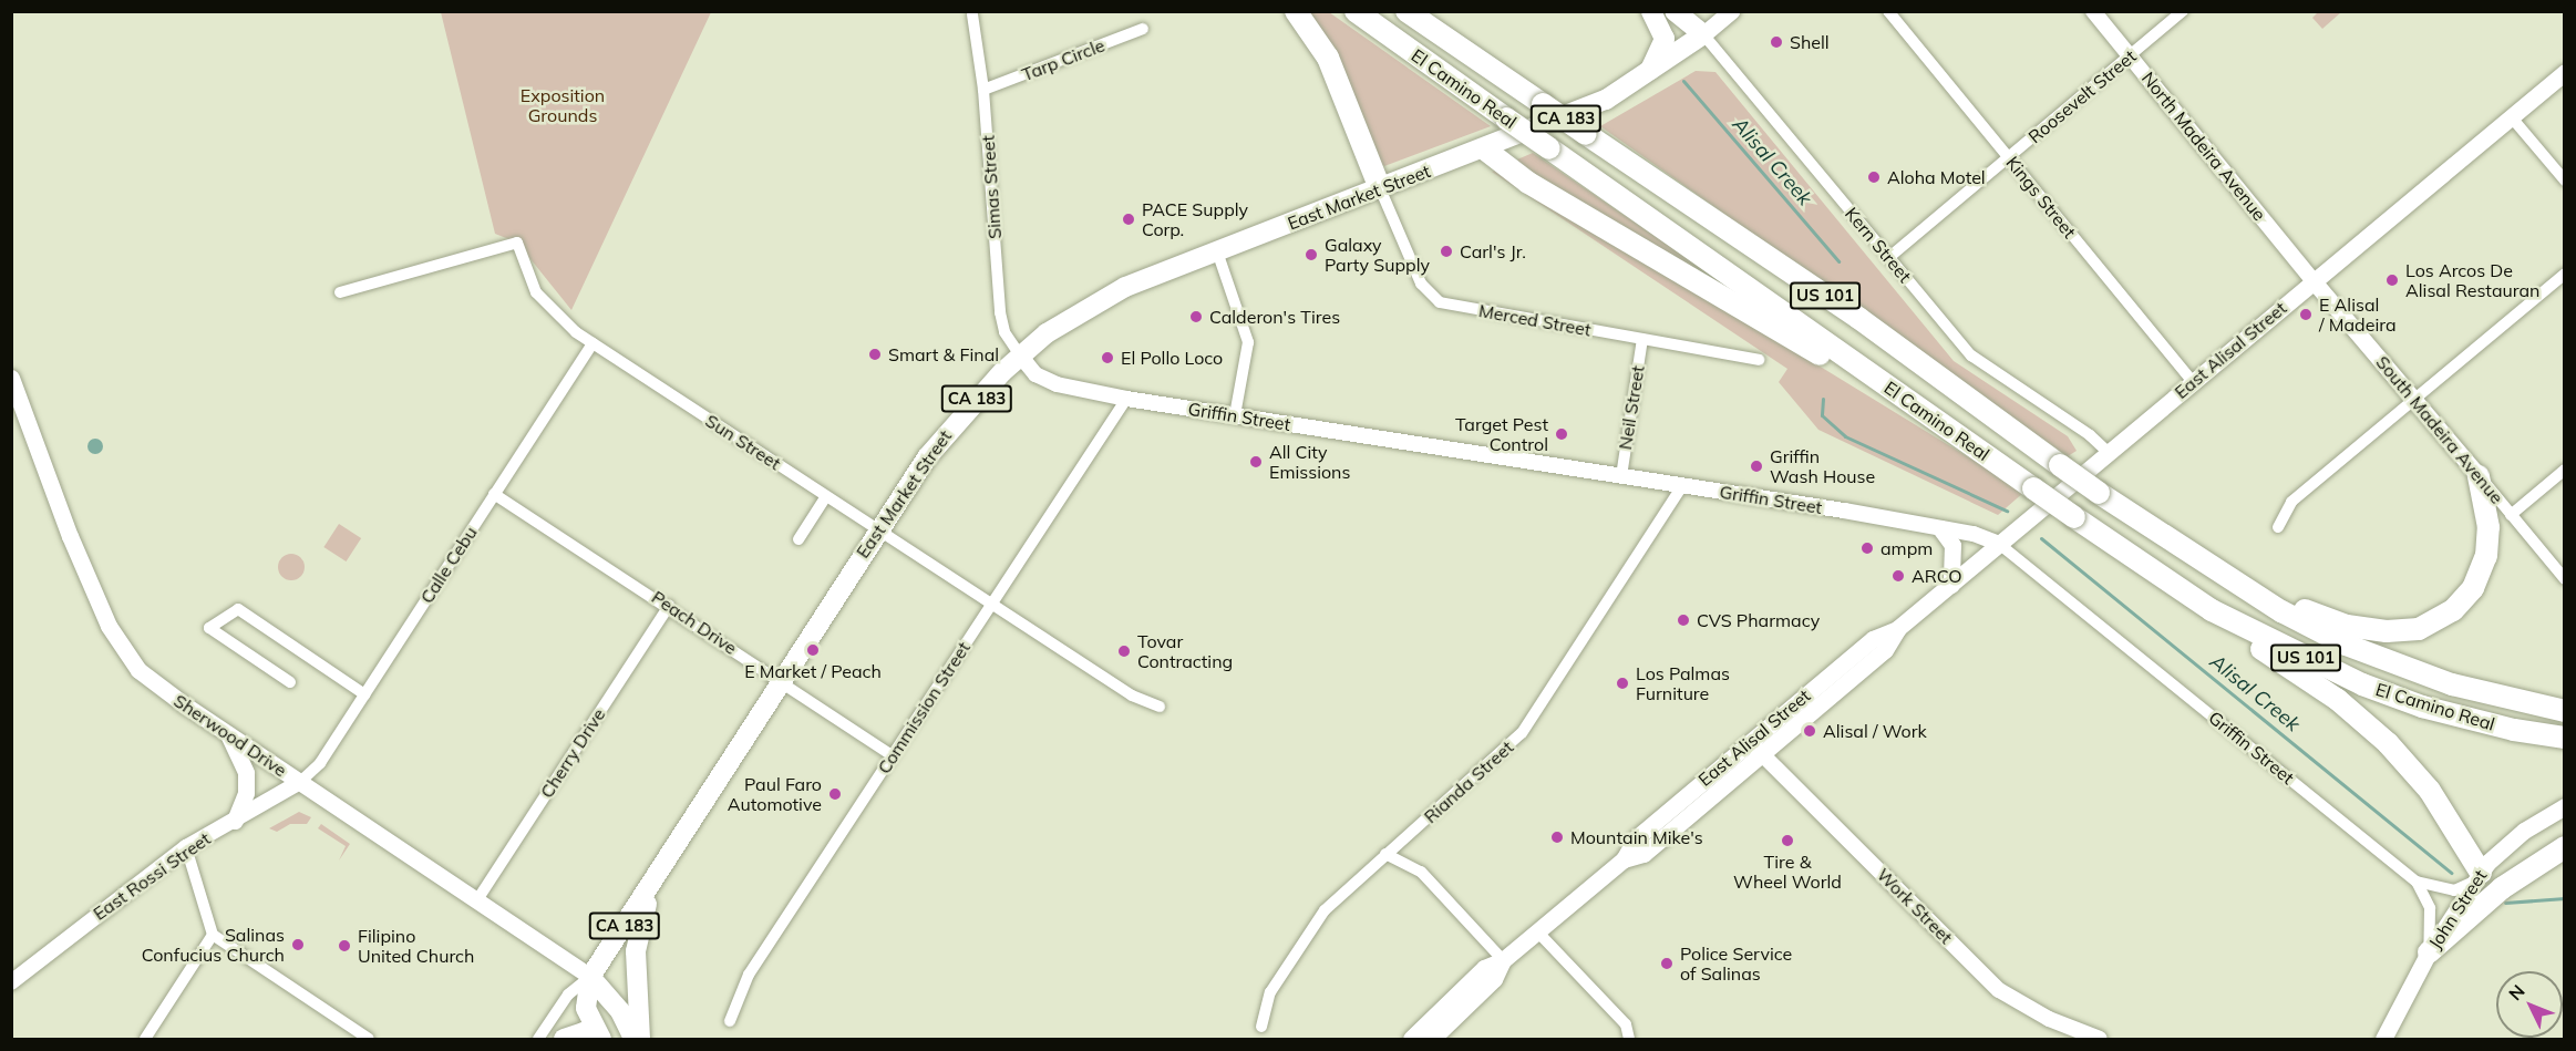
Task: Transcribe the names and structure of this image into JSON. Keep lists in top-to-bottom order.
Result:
{
  "streets": {
    "highway": ["El Camino Real", "US 101"],
    "main road": [
      "CA 183",
      "East Market Street",
      "Kern Street",
      "East Alisal Street",
      "South Madeira Avenue",
      "Sherwood Drive",
      "John Street"
    ],
    "street": [
      "Tarp Circle",
      "Roosevelt Street",
      "North Madeira Avenue",
      "Simas Street",
      "Kings Street",
      "Merced Street",
      "Neil Street",
      "Griffin Street",
      "Sun Street",
      "Calle Cebu",
      "Peach Drive",
      "Commission Street",
      "Cherry Drive",
      "Rianda Street",
      "East Rossi Street",
      "Work Street"
    ]
  },
  "crossings": [
    ["Tarp Circle", "Simas Street"],
    ["El Camino Real", "East Market Street"],
    ["Roosevelt Street", "North Madeira Avenue"],
    ["Roosevelt Street", "Kings Street"],
    ["Roosevelt Street", "Kern Street"],
    ["CA 183", "East Market Street"],
    ["CA 183", "Sherwood Drive"],
    ["North Madeira Avenue", "East Alisal Street"],
    ["North Madeira Avenue", "South Madeira Avenue"],
    ["Simas Street", "East Market Street"],
    ["Simas Street", "Griffin Street"],
    ["East Market Street", "Kern Street"],
    ["East Market Street", "Merced Street"],
    ["East Market Street", "Griffin Street"],
    ["East Market Street", "Sun Street"],
    ["East Market Street", "Peach Drive"],
    ["East Market Street", "Sherwood Drive"],
    ["Kings Street", "East Alisal Street"],
    ["Kern Street", "East Alisal Street"],
    ["Merced Street", "Neil Street"],
    ["East Alisal Street", "Griffin Street"],
    ["East Alisal Street", "South Madeira Avenue"],
    ["East Alisal Street", "Work Street"],
    ["Neil Street", "Griffin Street"],
    ["Griffin Street", "Commission Street"],
    ["Griffin Street", "Rianda Street"],
    ["Griffin Street", "John Street"],
    ["Sun Street", "Calle Cebu"],
    ["Sun Street", "Commission Street"],
    ["Calle Cebu", "Peach Drive"],
    ["Calle Cebu", "Sherwood Drive"],
    ["Calle Cebu", "East Rossi Street"],
    ["Peach Drive", "Commission Street"],
    ["Peach Drive", "Cherry Drive"],
    ["Sherwood Drive", "Cherry Drive"],
    ["Sherwood Drive", "East Rossi Street"]
  ],
  "water": ["Alisal Creek"],
  "parks": ["Exposition Grounds"],
  "places": [
    "Shell",
    "Aloha Motel",
    "PACE Supply Corp.",
    "Carl's Jr.",
    "Galaxy Party Supply",
    "Los Arcos De Alisal Restauran",
    "E Alisal / Madeira",
    "Calderon's Tires",
    "Smart & Final",
    "El Pollo Loco",
    "Target Pest Control",
    "All City Emissions",
    "Griffin Wash House",
    "ampm",
    "ARCO",
    "CVS Pharmacy",
    "E Market / Peach",
    "Tovar Contracting",
    "Los Palmas Furniture",
    "Alisal / Work",
    "Paul Faro Automotive",
    "Mountain Mike's",
    "Tire & Wheel World",
    "Salinas Confucius Church",
    "Filipino United Church",
    "Police Service of Salinas"
  ],
  "north": "top left"
}
